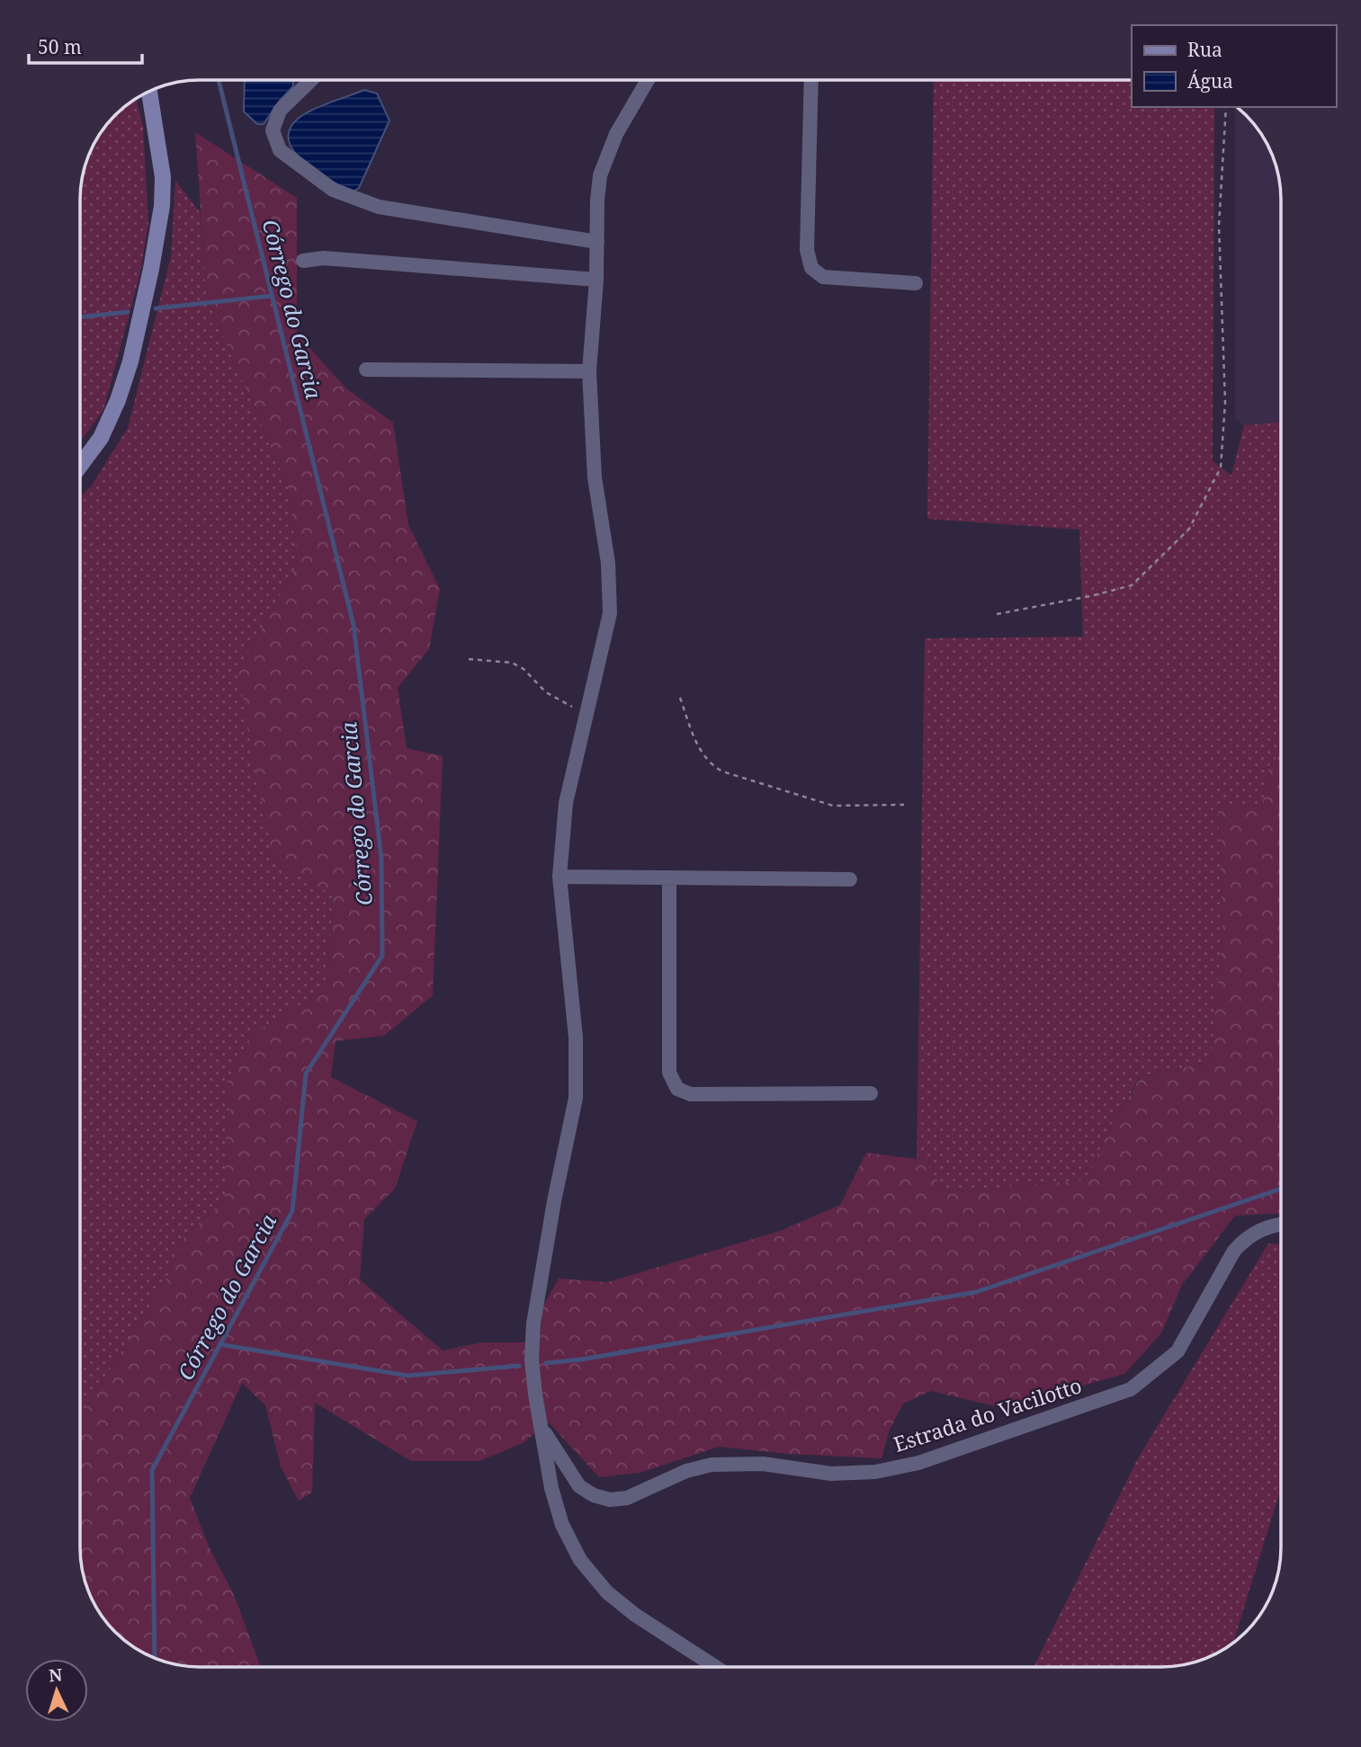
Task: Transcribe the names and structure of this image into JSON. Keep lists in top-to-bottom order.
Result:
{
  "streets": {
    "street": ["Estrada do Vacilotto"]
  },
  "water": ["Córrego do Garcia"],
  "legend": ["Rua", "Água"],
  "scale_bar": "50 m",
  "north": "top"
}
